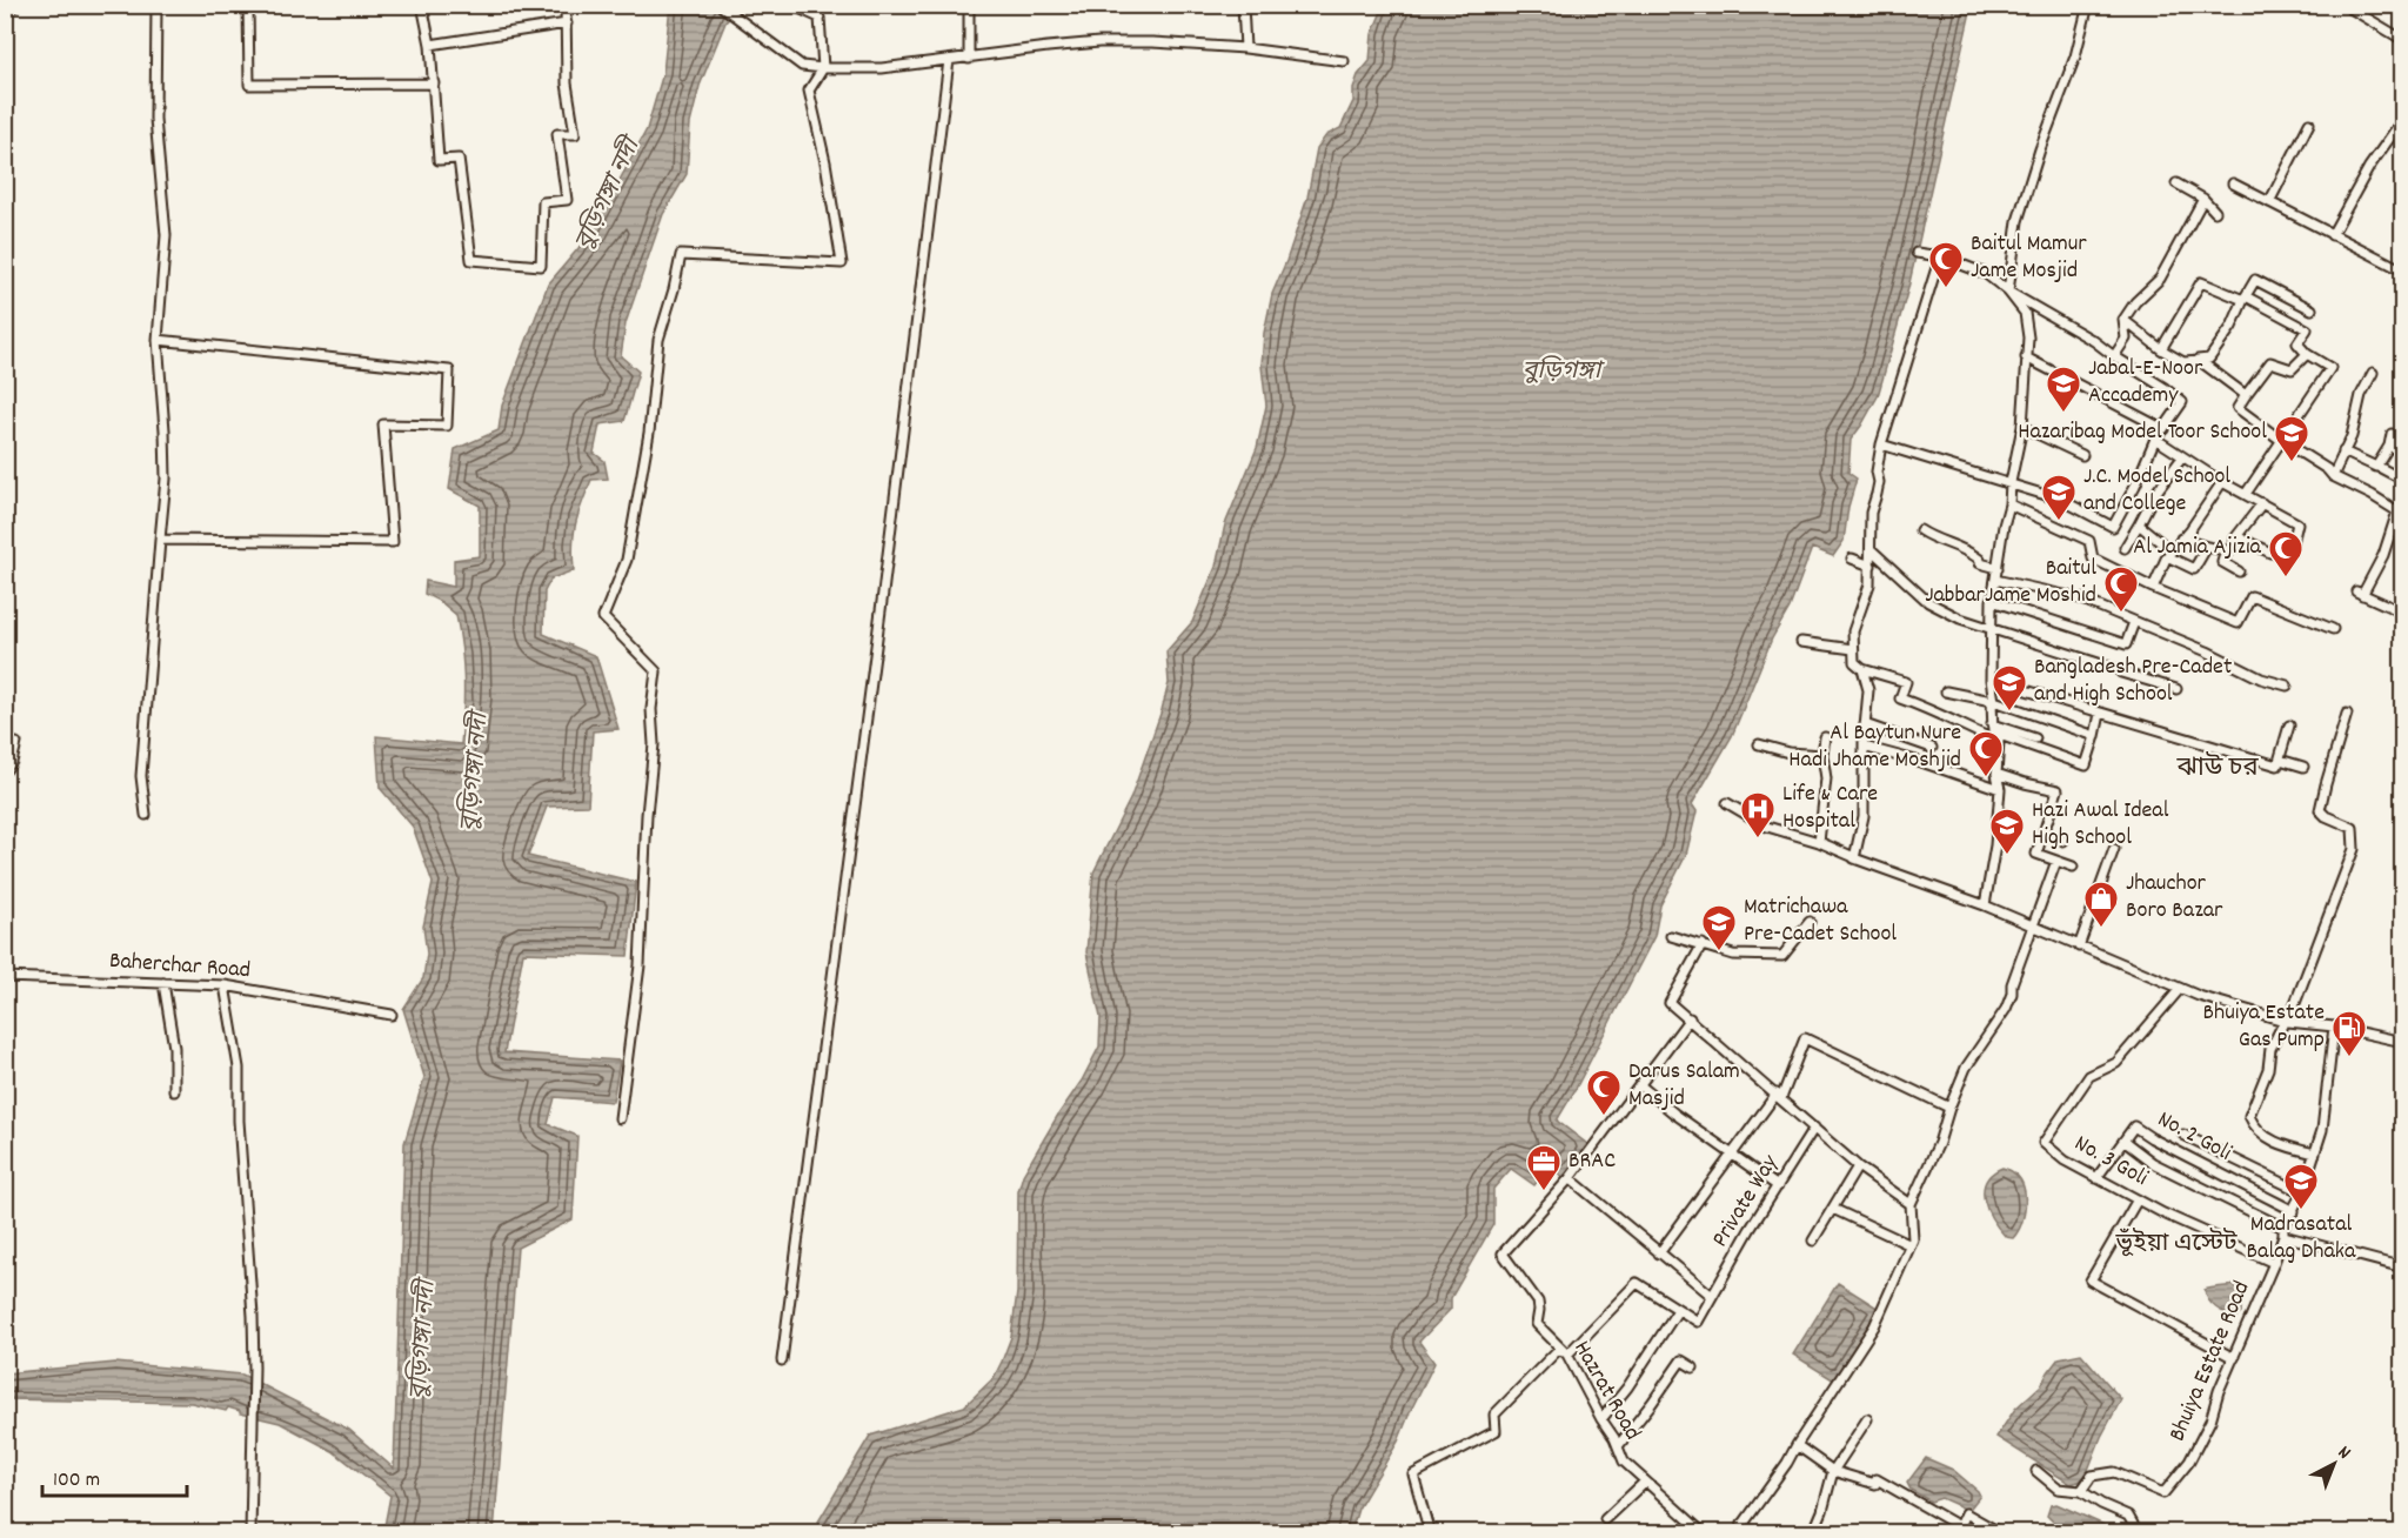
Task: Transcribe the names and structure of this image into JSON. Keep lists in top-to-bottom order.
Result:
{
  "streets": {
    "street": [
      "Baherchar Road",
      "No. 2 Goli",
      "No. 3 Goli",
      "Private Way",
      "Bhuiya Estate Road",
      "Hazrat Road"
    ]
  },
  "crossings": [
    ["No. 2 Goli", "No. 3 Goli"],
    ["No. 2 Goli", "Bhuiya Estate Road"],
    ["No. 3 Goli", "Bhuiya Estate Road"]
  ],
  "districts": ["ঝাউ চর", "ভূঁইয়া এস্টেট"],
  "water": ["বুড়িগঙ্গা নদী", "বুড়িগঙ্গা"],
  "places": {
    "mosque": [
      "Baitul Mamur Jame Mosjid",
      "Al Jamia Ajizia",
      "Baitul JabbarJame Moshid",
      "Al Baytun Nure Hadi Jhame Moshjid",
      "Darus Salam Masjid"
    ],
    "school or university": [
      "Jabal-E-Noor Accademy",
      "Hazaribag Model Toor School",
      "J.C. Model School and College",
      "Bangladesh Pre-Cadet and High School",
      "Hazi Awal Ideal High School",
      "Matrichawa Pre-Cadet School",
      "Madrasatal Balag Dhaka"
    ],
    "hospital": ["Life & Care Hospital"],
    "shop": ["Jhauchor Boro Bazar"],
    "fuel station": ["Bhuiya Estate Gas Pump"],
    "office": ["BRAC"]
  },
  "scale_bar": "100 m",
  "north": "top right"
}
